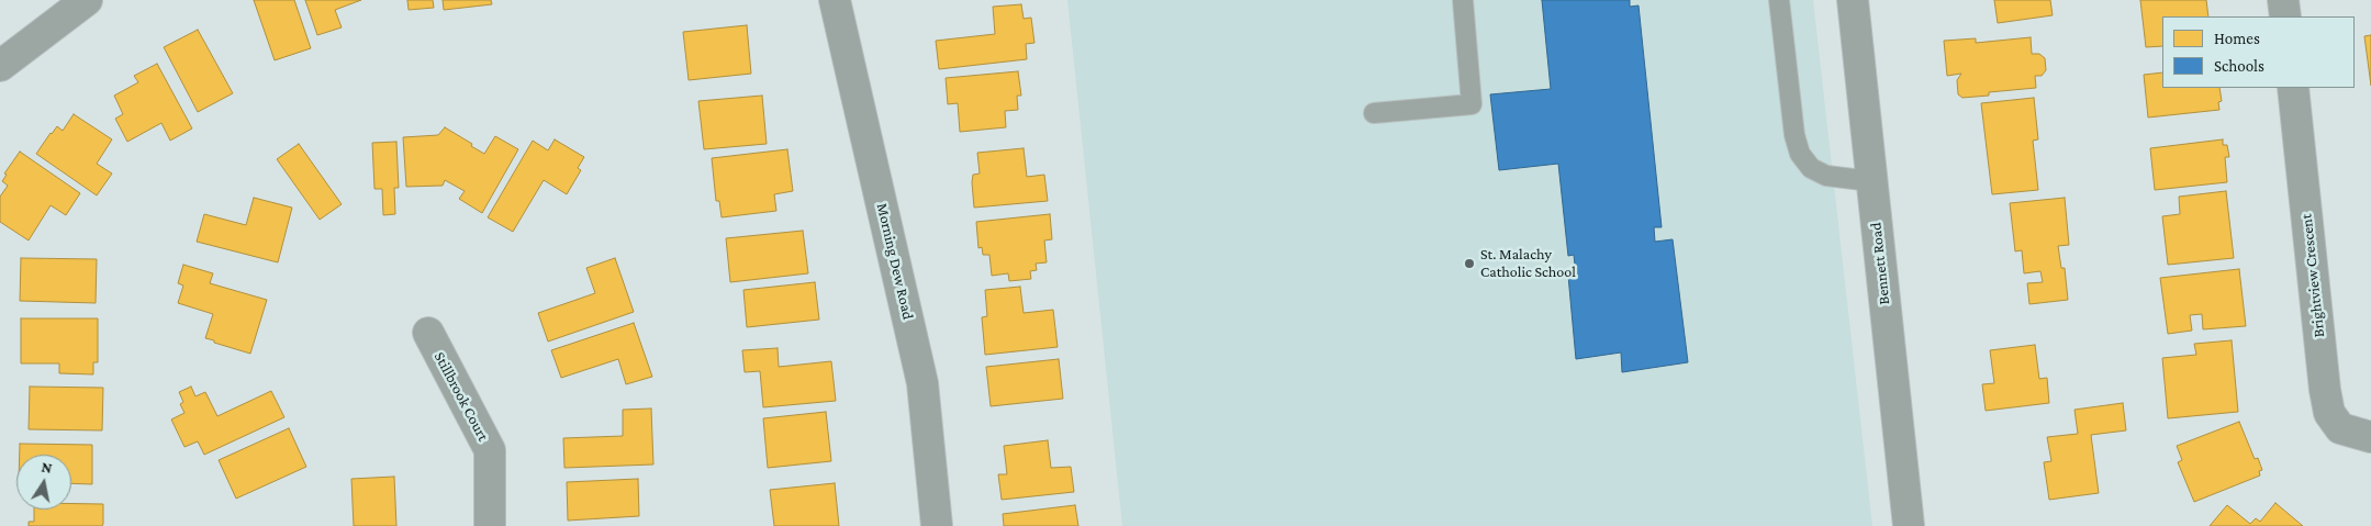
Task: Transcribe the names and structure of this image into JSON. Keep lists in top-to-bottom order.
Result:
{
  "streets": {
    "street": [
      "Morning Dew Road",
      "Bennett Road",
      "Brightview Crescent",
      "Stillbrook Court"
    ]
  },
  "places": ["St. Malachy Catholic School"],
  "legend": ["Homes", "Schools"],
  "north": "top"
}
